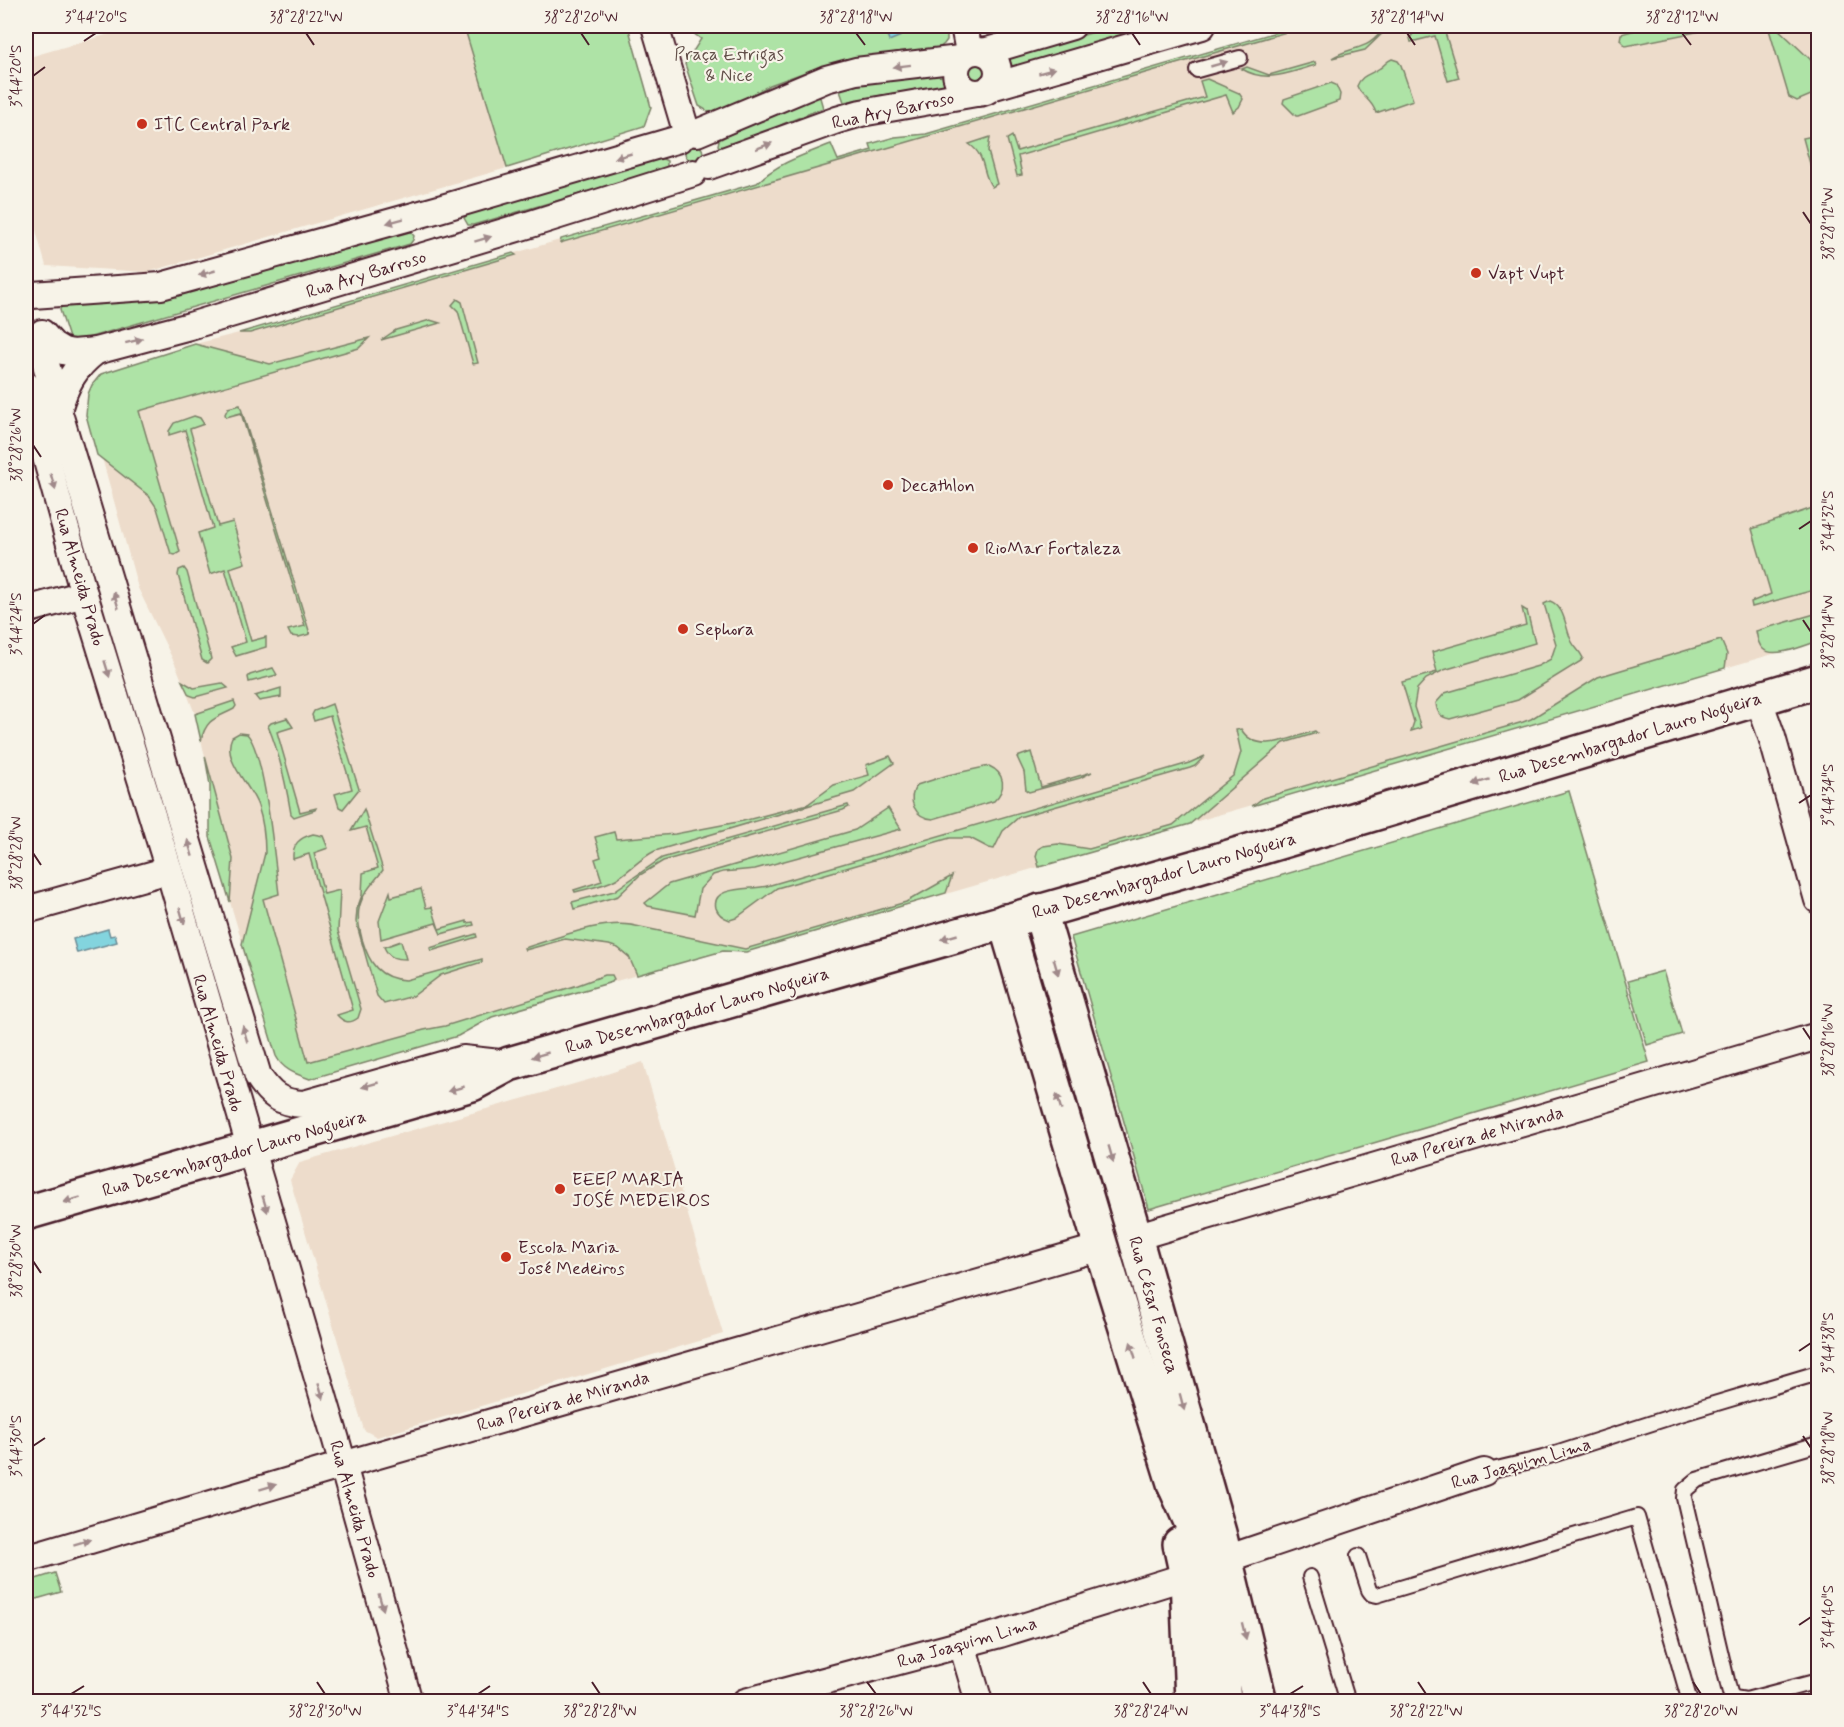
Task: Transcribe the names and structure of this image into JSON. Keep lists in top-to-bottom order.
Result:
{
  "streets": {
    "street": [
      "Rua Ary Barroso",
      "Rua Almeida Prado",
      "Rua Desembargador Lauro Nogueira",
      "Rua Pereira de Miranda",
      "Rua César Fonseca",
      "Rua Joaquim Lima"
    ]
  },
  "crossings": [
    ["Rua Ary Barroso", "Rua Almeida Prado"],
    ["Rua Almeida Prado", "Rua Desembargador Lauro Nogueira"],
    ["Rua Almeida Prado", "Rua Pereira de Miranda"],
    ["Rua Desembargador Lauro Nogueira", "Rua César Fonseca"],
    ["Rua Pereira de Miranda", "Rua César Fonseca"],
    ["Rua César Fonseca", "Rua Joaquim Lima"]
  ],
  "one_way": ["Rua Desembargador Lauro Nogueira"],
  "parks": ["Praça Estrigas & Nice"],
  "places": [
    "ITC Central Park",
    "Vapt Vupt",
    "Decathlon",
    "RioMar Fortaleza",
    "Sephora",
    "EEEP MARIA JOSÉ MEDEIROS",
    "Escola Maria José Medeiros"
  ],
  "coordinates": [
    "3°44'20\"S",
    "38°28'22\"W",
    "38°28'20\"W",
    "38°28'18\"W",
    "38°28'16\"W",
    "38°28'14\"W",
    "38°28'12\"W",
    "38°28'26\"W",
    "3°44'32\"S",
    "3°44'24\"S",
    "3°44'34\"S",
    "38°28'28\"W",
    "38°28'30\"W",
    "3°44'38\"S",
    "3°44'30\"S",
    "3°44'40\"S",
    "38°28'24\"W"
  ]
}
